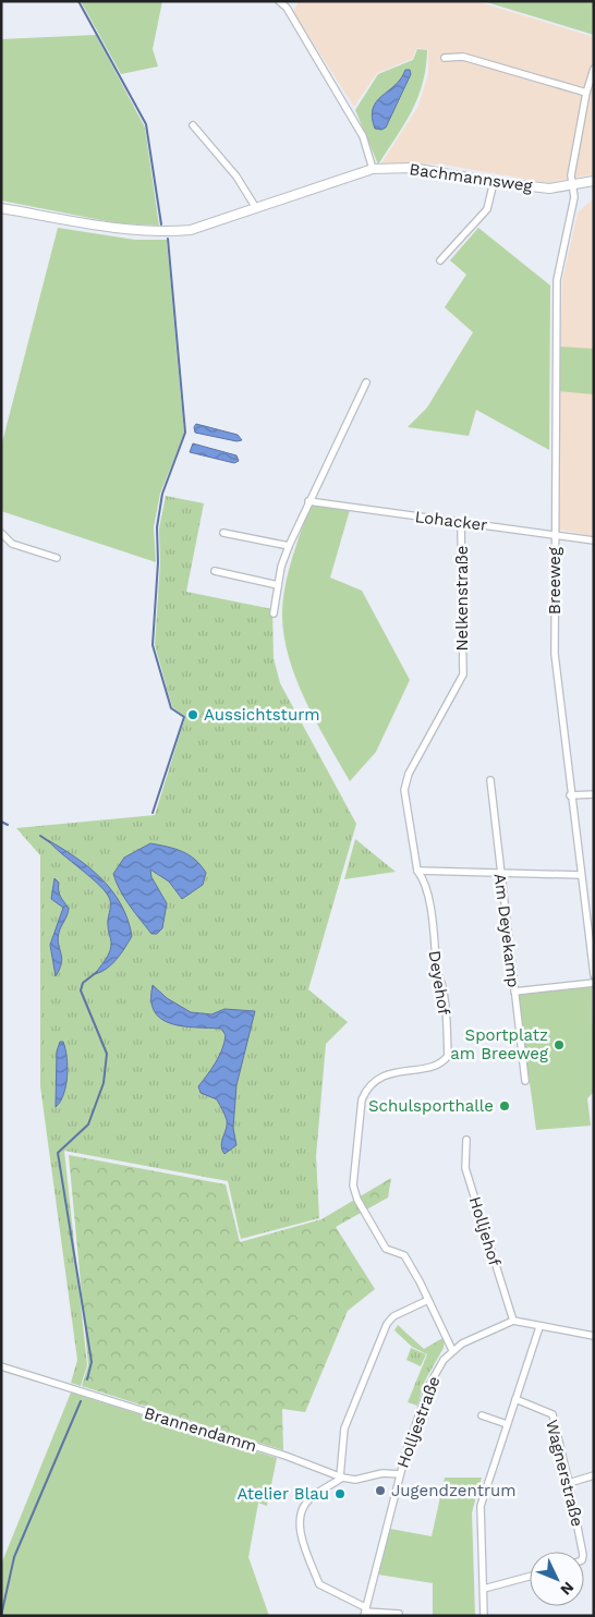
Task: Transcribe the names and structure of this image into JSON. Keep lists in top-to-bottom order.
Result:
{
  "streets": {
    "street": [
      "Bachmannsweg",
      "Lohacker",
      "Breeweg",
      "Nelkenstraße",
      "Am Deyekamp",
      "Deyehof",
      "Holljehof",
      "Holljestraße",
      "Brannendamm",
      "Wagnerstraße"
    ]
  },
  "crossings": [
    ["Bachmannsweg", "Breeweg"],
    ["Lohacker", "Breeweg"],
    ["Lohacker", "Nelkenstraße"],
    ["Nelkenstraße", "Deyehof"],
    ["Deyehof", "Holljestraße"],
    ["Holljehof", "Holljestraße"],
    ["Holljestraße", "Brannendamm"]
  ],
  "places": [
    "Aussichtsturm",
    "Sportplatz am Breeweg",
    "Schulsporthalle",
    "Jugendzentrum",
    "Atelier Blau"
  ],
  "north": "bottom right"
}
